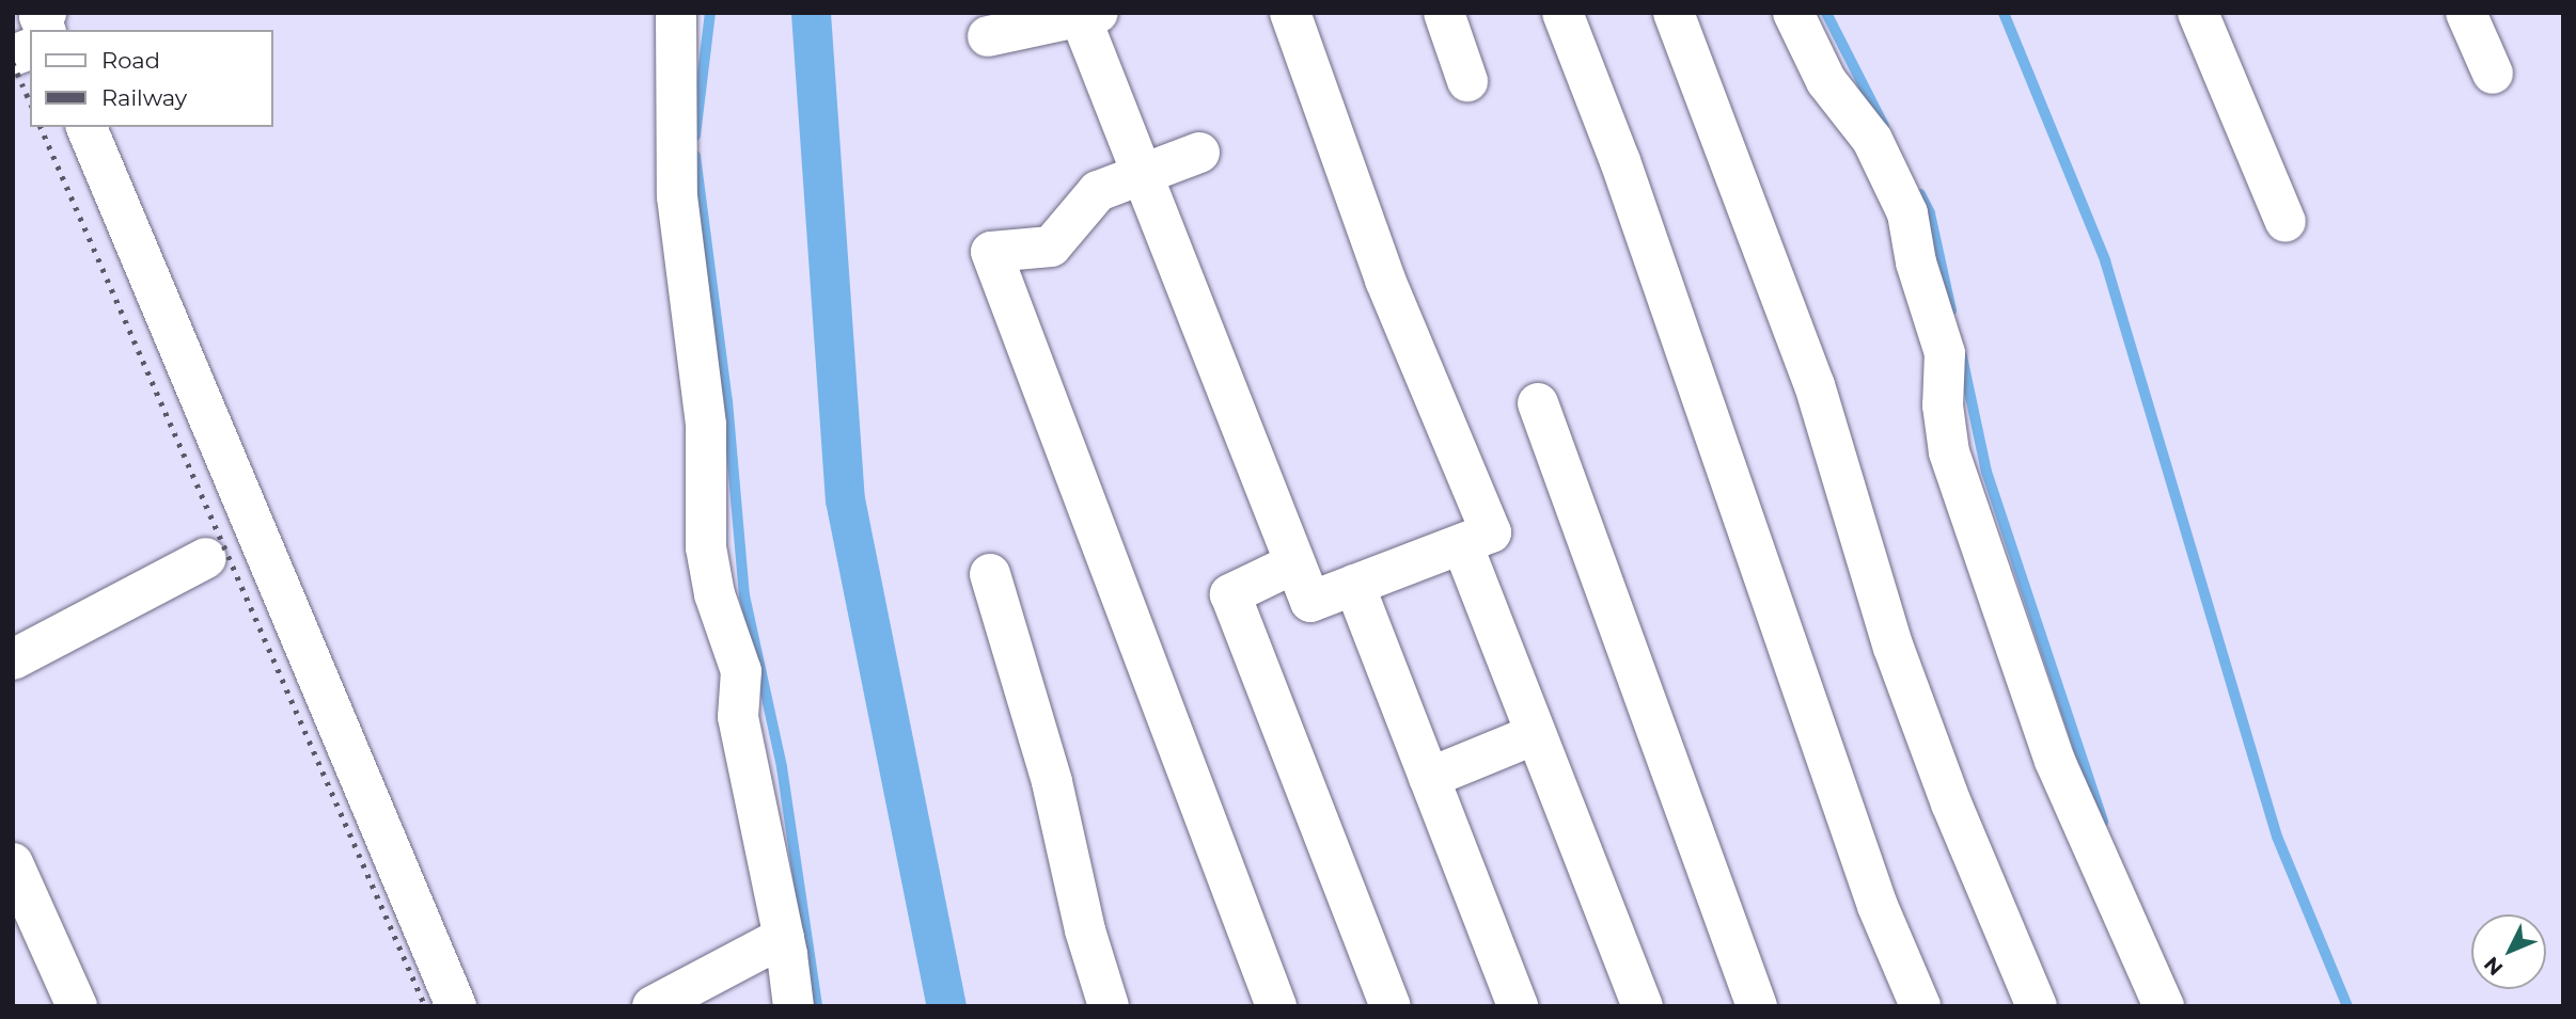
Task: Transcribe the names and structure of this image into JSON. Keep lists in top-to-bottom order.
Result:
{
  "legend": ["Road", "Railway"],
  "north": "bottom left"
}
